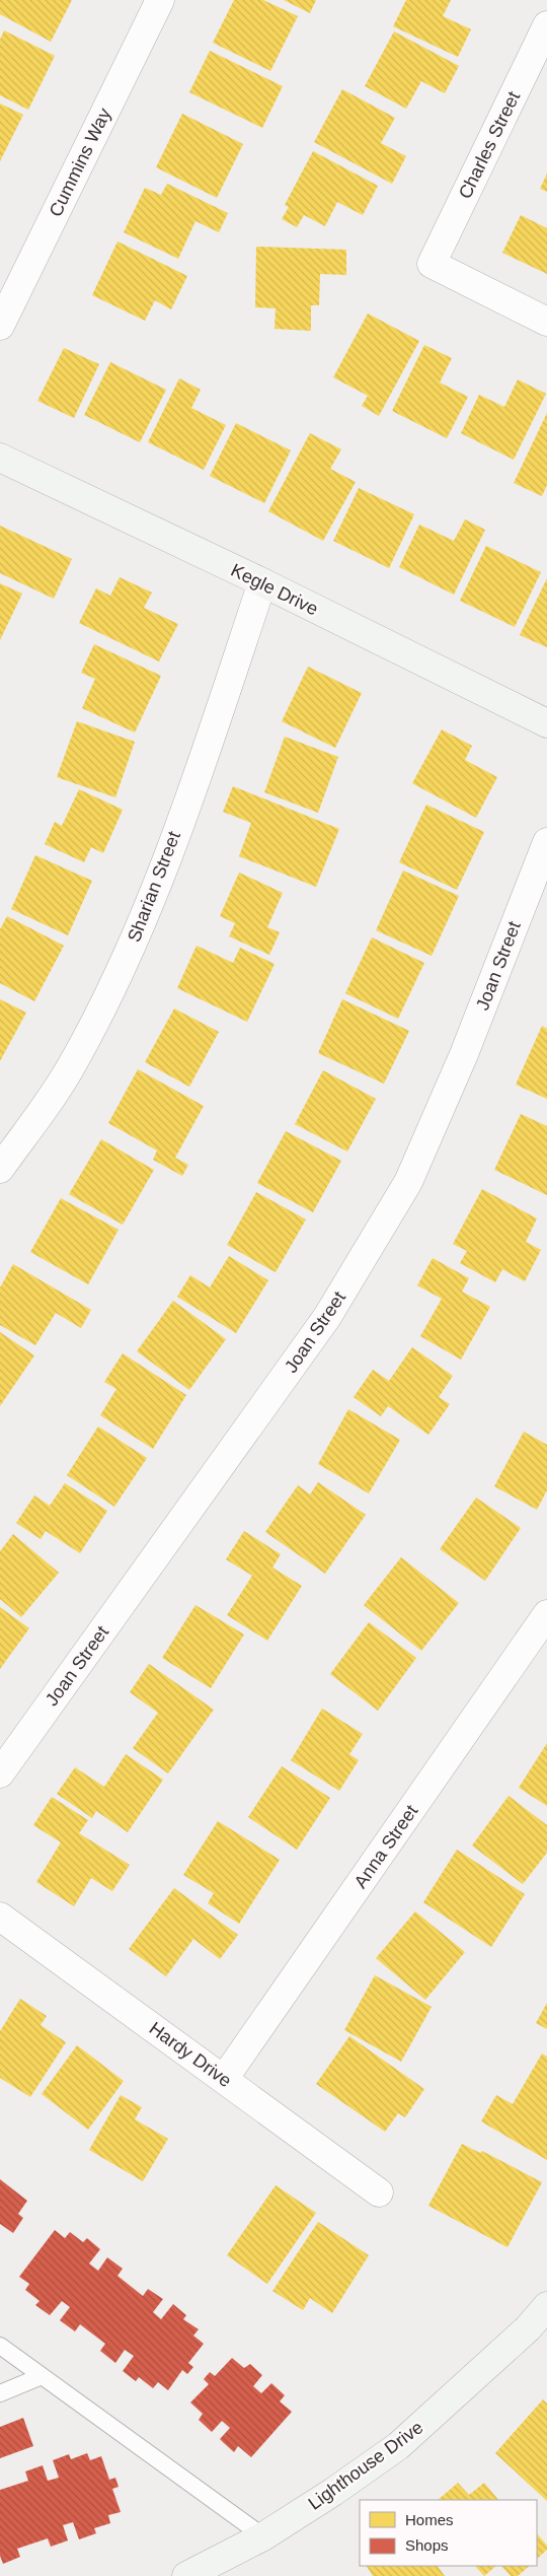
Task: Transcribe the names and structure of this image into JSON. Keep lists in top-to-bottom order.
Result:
{
  "streets": {
    "street": [
      "Charles Street",
      "Cummins Way",
      "Kegle Drive",
      "Sharian Street",
      "Joan Street",
      "Anna Street",
      "Hardy Drive",
      "Lighthouse Drive"
    ]
  },
  "crossings": [
    ["Kegle Drive", "Sharian Street"],
    ["Anna Street", "Hardy Drive"]
  ],
  "legend": ["Homes", "Shops"]
}
